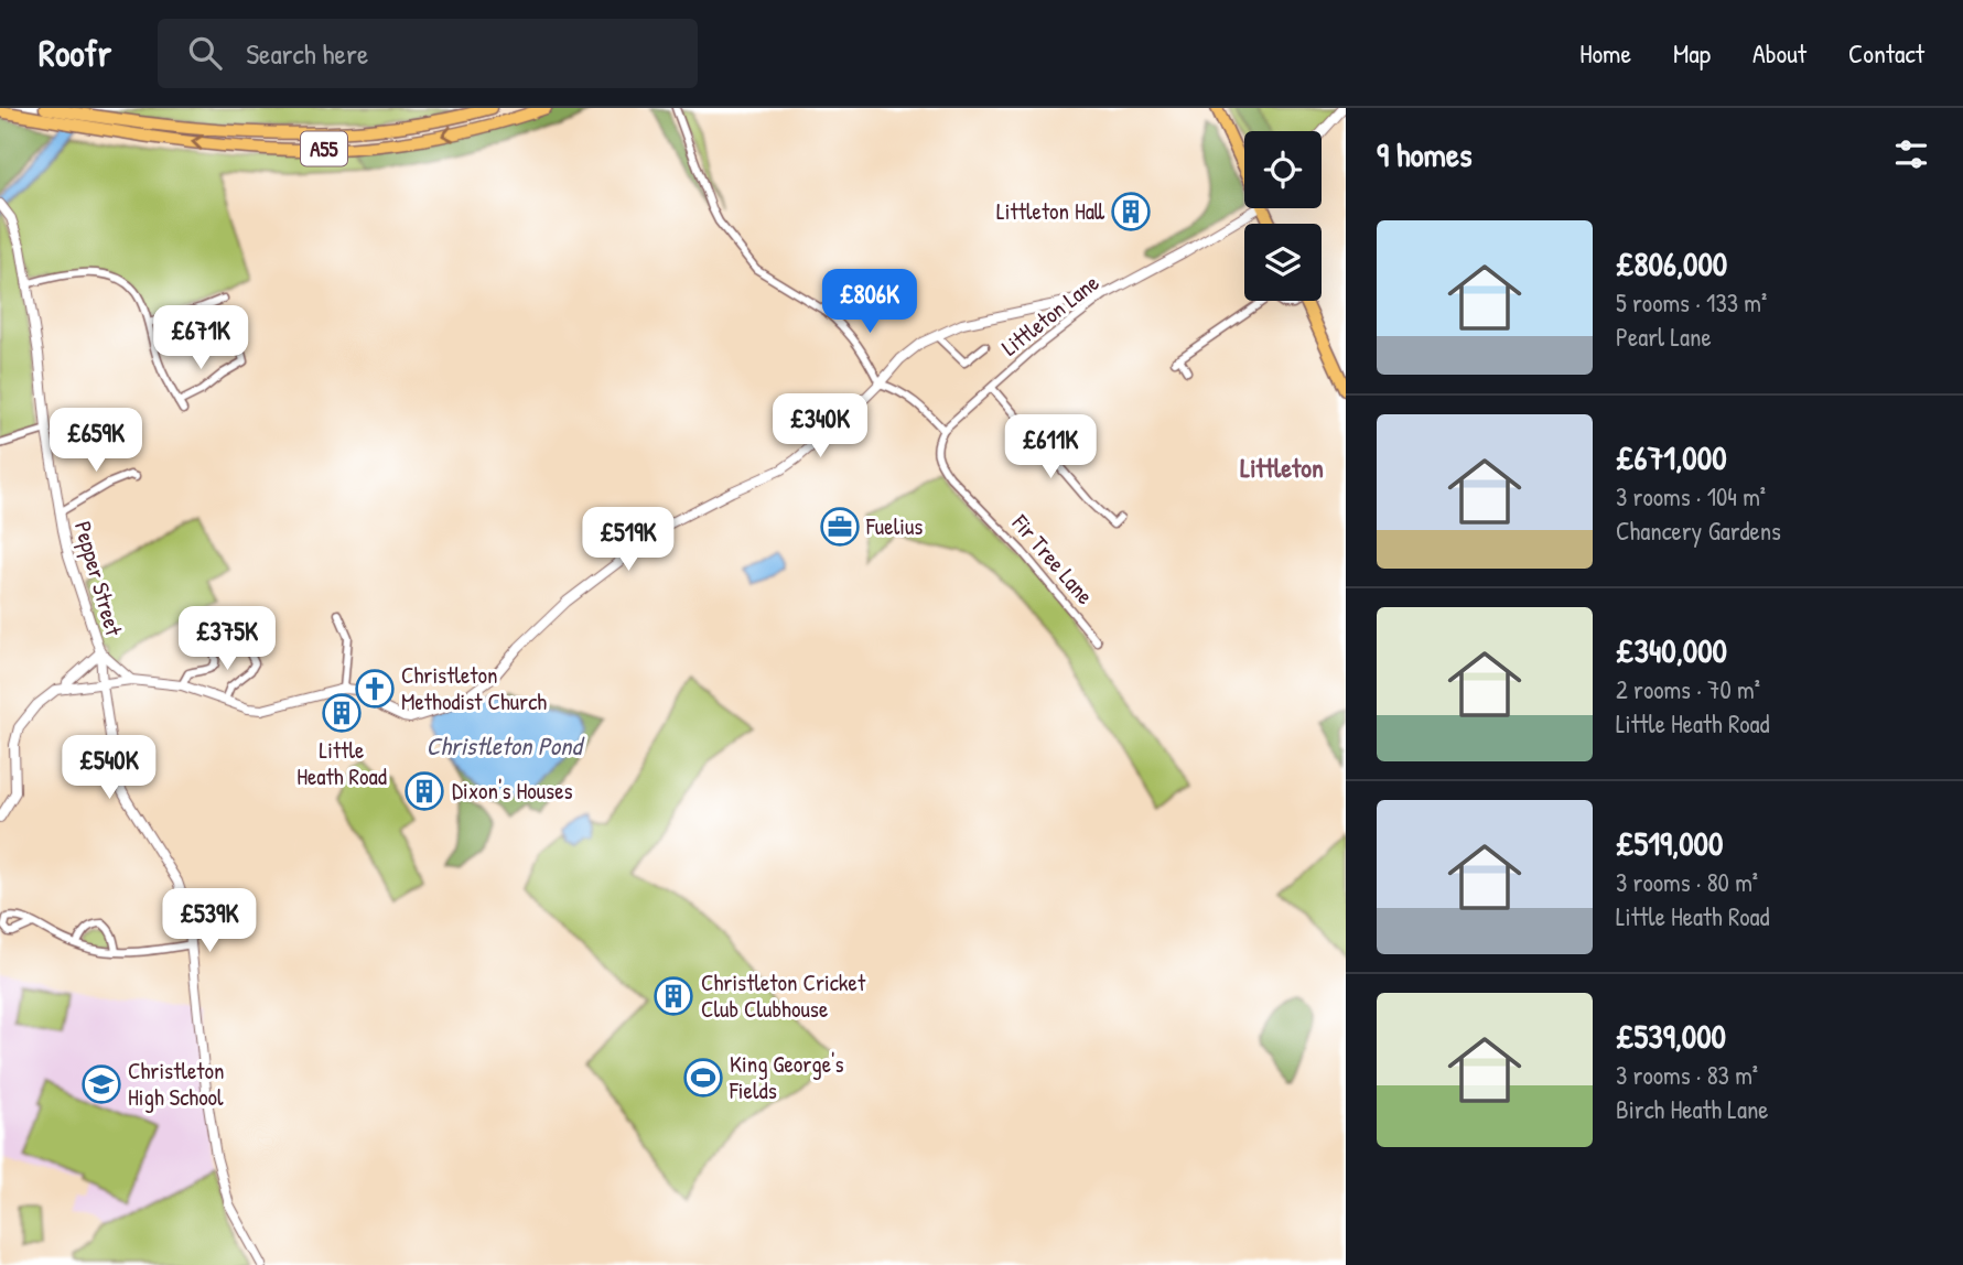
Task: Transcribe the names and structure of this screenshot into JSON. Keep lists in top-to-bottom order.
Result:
{
  "streets": {
    "highway": ["A55"],
    "street": ["Littleton Lane", "Fir Tree Lane", "Pepper Street"]
  },
  "crossings": [
    ["Littleton Lane", "Fir Tree Lane"]
  ],
  "districts": ["Littleton"],
  "water": ["Christleton Pond"],
  "places": {
    "building": [
      "Littleton Hall",
      "Little Heath Road",
      "Dixon's Houses",
      "Christleton Cricket Club Clubhouse"
    ],
    "office": ["Fuelius"],
    "church": ["Christleton Methodist Church"],
    "sports": ["King George's Fields"],
    "school or university": ["Christleton High School"]
  },
  "page": {
    "header": "Roofr",
    "search": "Search here",
    "nav": [
      "Home",
      "Map",
      "About",
      "Contact"
    ],
    "heading": "9 homes",
    "list": [
      {
        "name": "£806,000",
        "note": "5 rooms · 133 m² · Pearl Lane"
      },
      {
        "name": "£671,000",
        "note": "3 rooms · 104 m² · Chancery Gardens"
      },
      {
        "name": "£340,000",
        "note": "2 rooms · 70 m² · Little Heath Road"
      },
      {
        "name": "£519,000",
        "note": "3 rooms · 80 m² · Little Heath Road"
      },
      {
        "name": "£539,000",
        "note": "3 rooms · 83 m² · Birch Heath Lane"
      }
    ],
    "price": [
      "£806K",
      "£671K",
      "£340K",
      "£659K",
      "£611K",
      "£519K",
      "£375K",
      "£540K",
      "£539K"
    ]
  }
}
